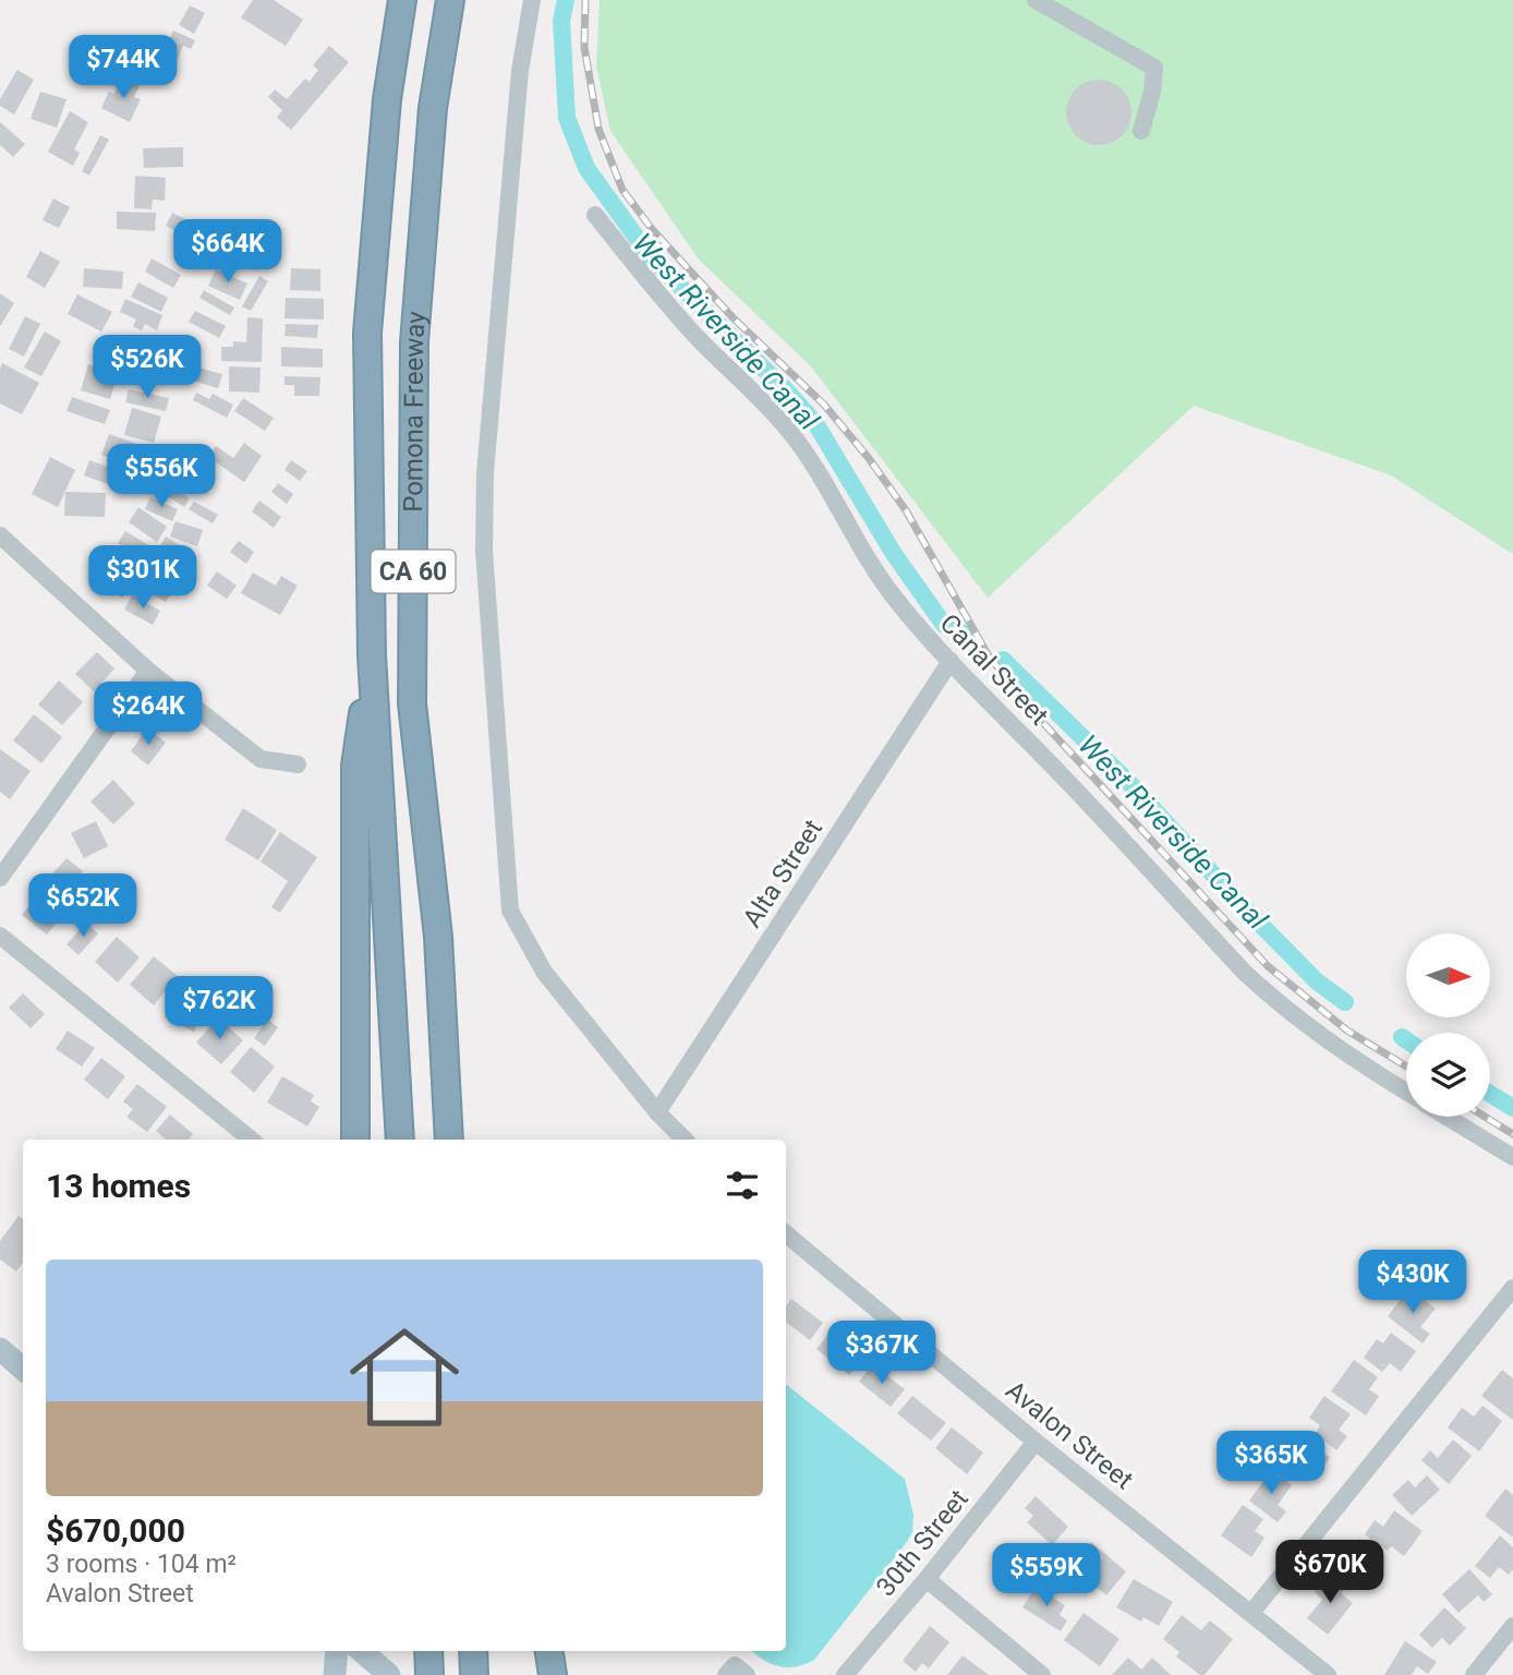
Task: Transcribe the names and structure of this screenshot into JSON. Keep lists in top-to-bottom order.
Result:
{
  "streets": {
    "highway": ["Pomona Freeway", "CA 60"],
    "street": [
      "Canal Street",
      "Alta Street",
      "Avalon Street",
      "30th Street"
    ]
  },
  "crossings": [
    ["Canal Street", "Alta Street"],
    ["Avalon Street", "30th Street"]
  ],
  "water": ["West Riverside Canal"],
  "north": "right",
  "page": {
    "price": [
      "$744K",
      "$664K",
      "$526K",
      "$556K",
      "$301K",
      "$264K",
      "$652K",
      "$762K",
      "$430K",
      "$367K",
      "$365K",
      "$670K",
      "$559K"
    ],
    "heading": "13 homes",
    "list": [
      {
        "name": "$670,000",
        "note": "3 rooms · 104 m² · Avalon Street"
      }
    ]
  }
}
